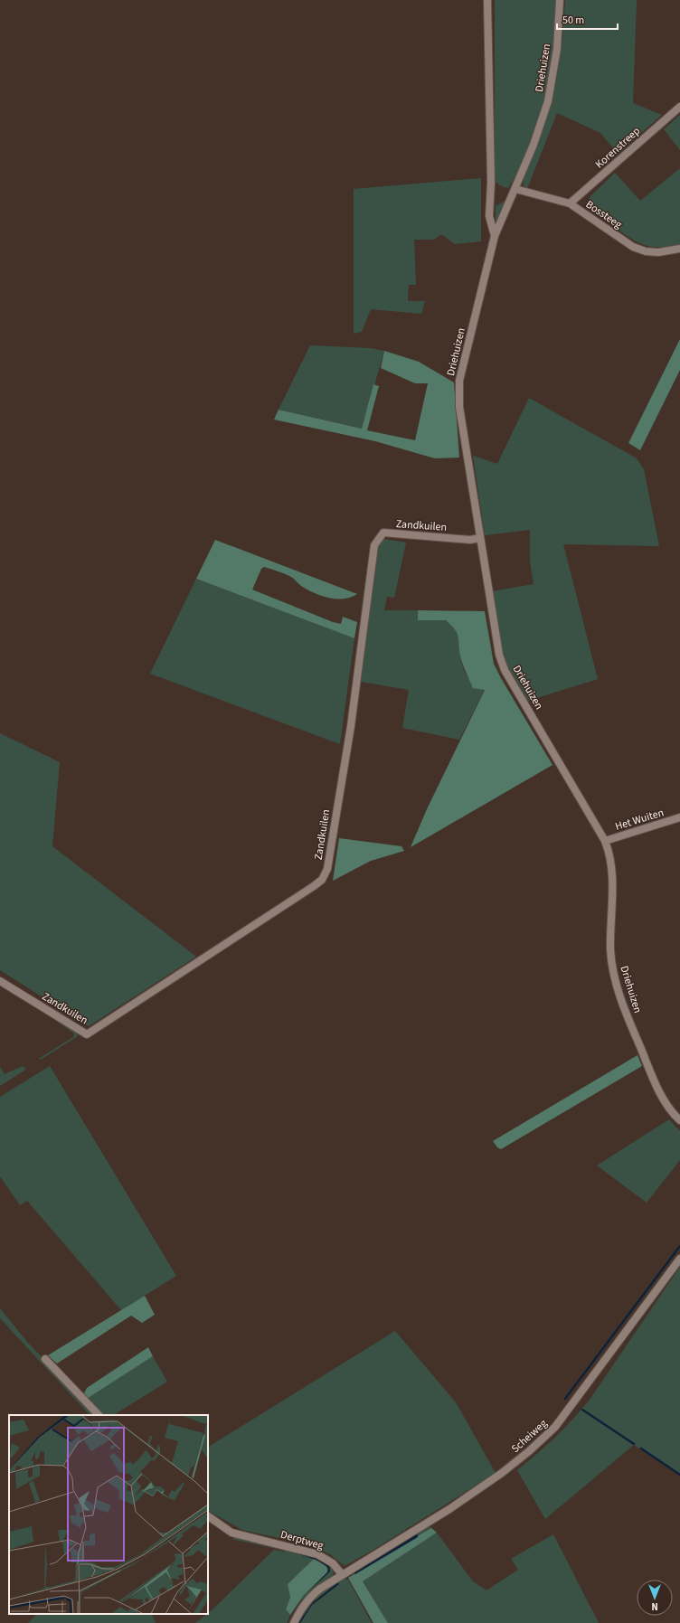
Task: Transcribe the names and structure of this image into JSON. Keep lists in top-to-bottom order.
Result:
{
  "streets": {
    "street": [
      "Driehuizen",
      "Korenstreep",
      "Bossteeg",
      "Zandkuilen",
      "Het Wuiten",
      "Scheiweg",
      "Derptweg"
    ]
  },
  "crossings": [
    ["Driehuizen", "Bossteeg"],
    ["Driehuizen", "Zandkuilen"],
    ["Driehuizen", "Het Wuiten"],
    ["Korenstreep", "Bossteeg"],
    ["Scheiweg", "Derptweg"]
  ],
  "scale_bar": "50 m",
  "north": "bottom"
}
